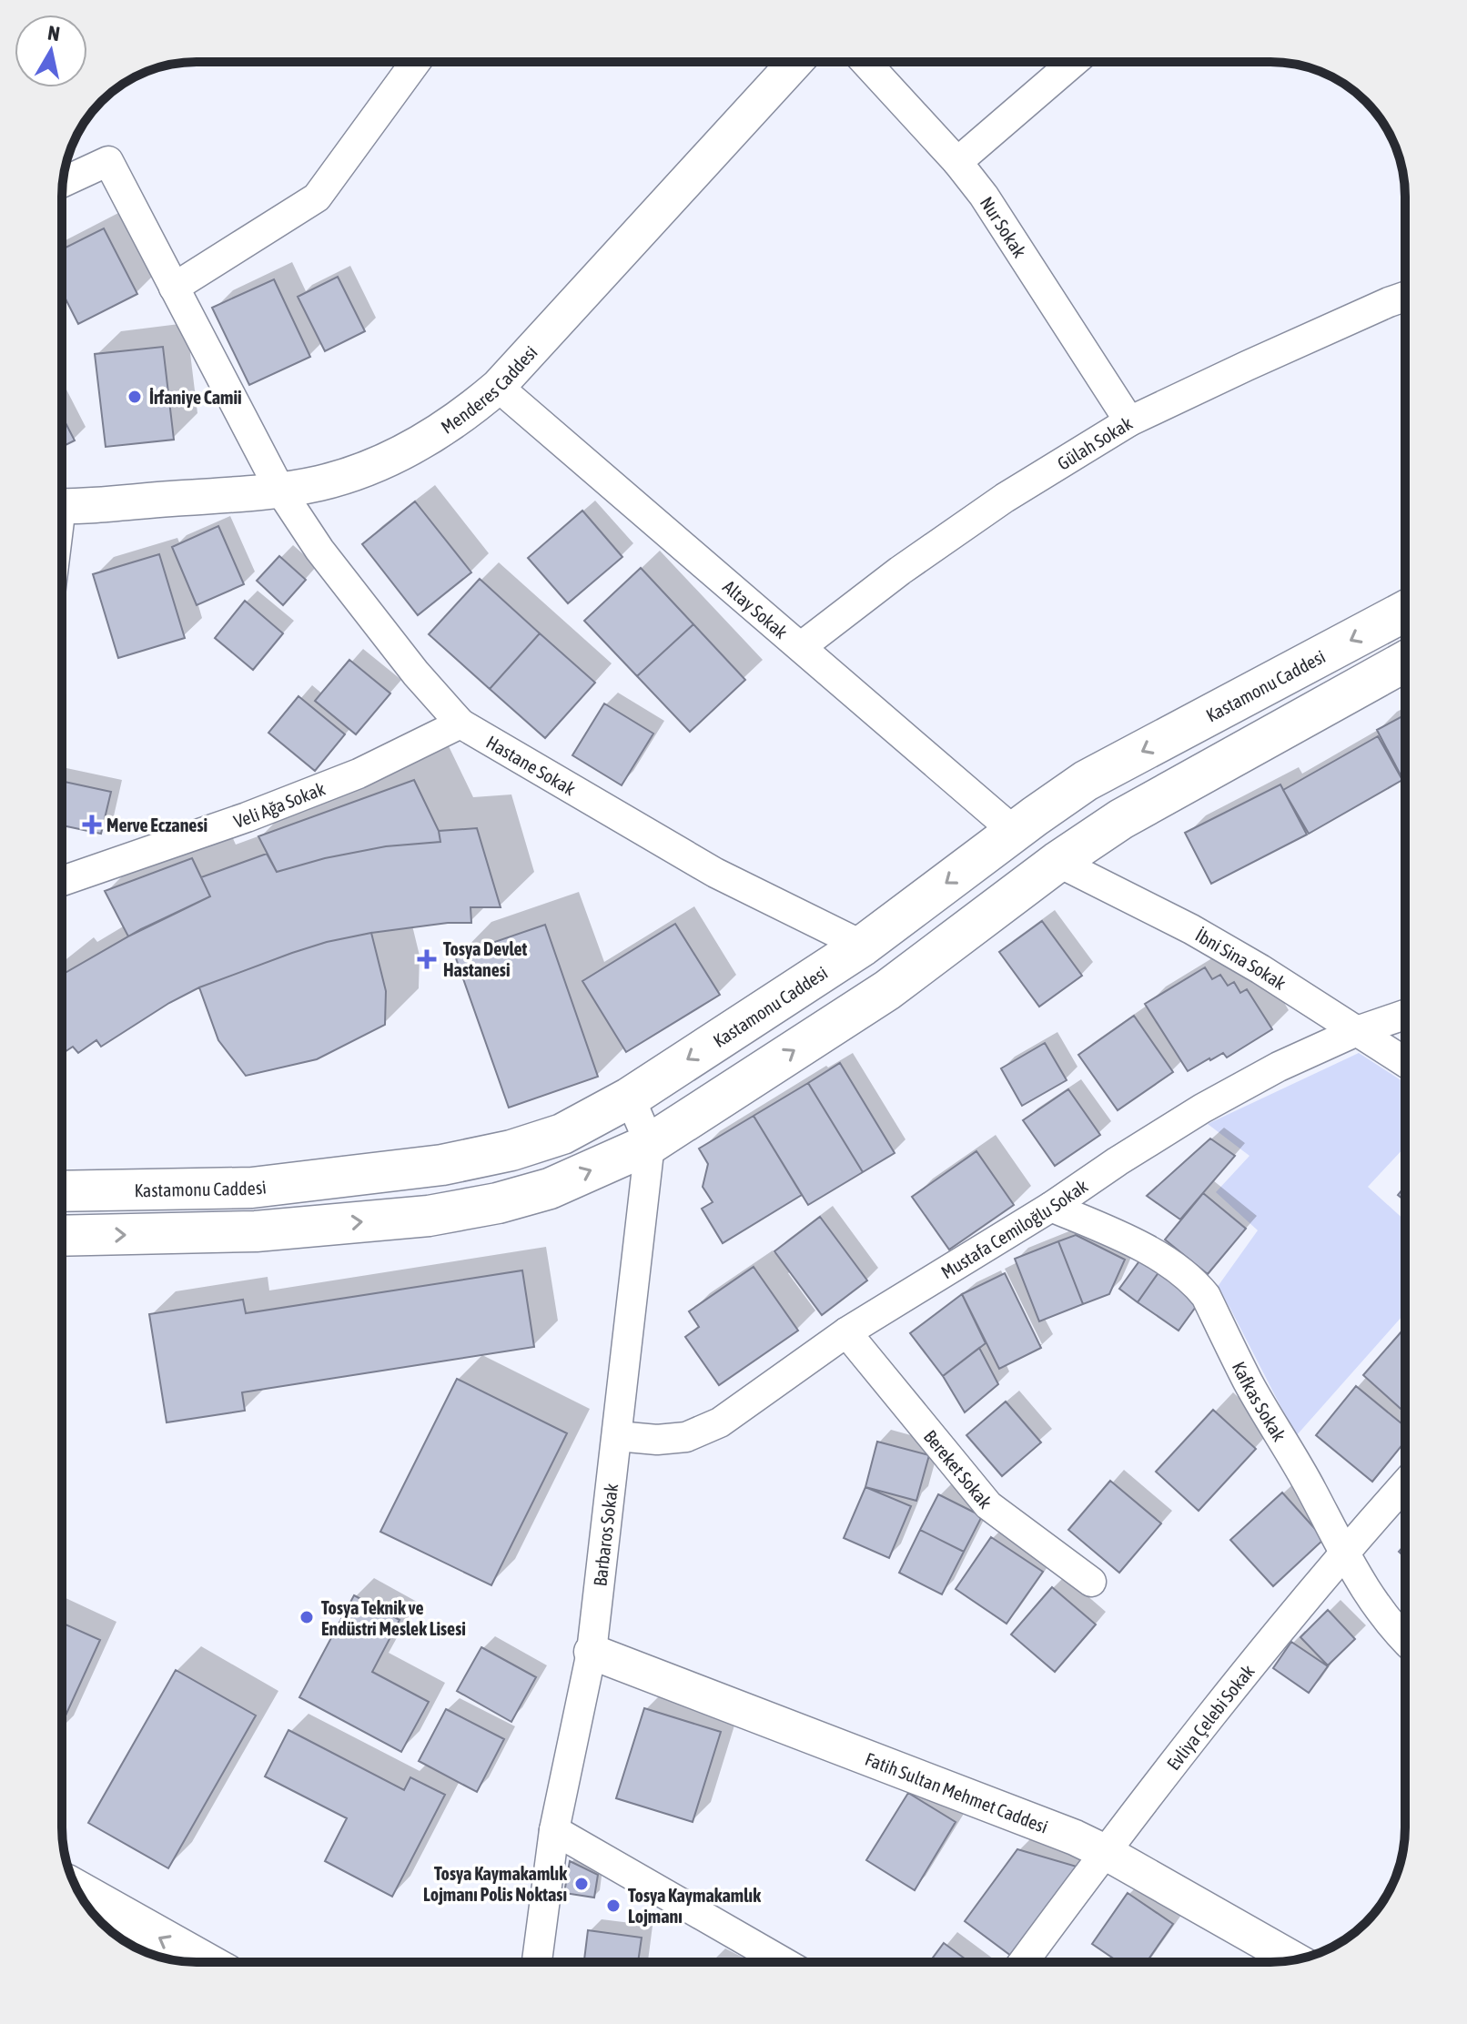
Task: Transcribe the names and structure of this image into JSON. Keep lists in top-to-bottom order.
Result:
{
  "streets": {
    "main road": ["Kastamonu Caddesi"],
    "street": [
      "Nur Sokak",
      "Menderes Caddesi",
      "Gülah Sokak",
      "Altay Sokak",
      "Hastane Sokak",
      "Veli Ağa Sokak",
      "İbni Sina Sokak",
      "Mustafa Cemiloğlu Sokak",
      "Kafkas Sokak",
      "Bereket Sokak",
      "Barbaros Sokak",
      "Evliya Çelebi Sokak",
      "Fatih Sultan Mehmet Caddesi"
    ]
  },
  "crossings": [
    ["Nur Sokak", "Gülah Sokak"],
    ["Menderes Caddesi", "Altay Sokak"],
    ["Menderes Caddesi", "Hastane Sokak"],
    ["Gülah Sokak", "Altay Sokak"],
    ["Altay Sokak", "Kastamonu Caddesi"],
    ["Kastamonu Caddesi", "Hastane Sokak"],
    ["Kastamonu Caddesi", "Barbaros Sokak"],
    ["Hastane Sokak", "Veli Ağa Sokak"],
    ["İbni Sina Sokak", "Mustafa Cemiloğlu Sokak"],
    ["Mustafa Cemiloğlu Sokak", "Kafkas Sokak"],
    ["Mustafa Cemiloğlu Sokak", "Bereket Sokak"],
    ["Mustafa Cemiloğlu Sokak", "Barbaros Sokak"],
    ["Kafkas Sokak", "Evliya Çelebi Sokak"],
    ["Barbaros Sokak", "Fatih Sultan Mehmet Caddesi"],
    ["Evliya Çelebi Sokak", "Fatih Sultan Mehmet Caddesi"]
  ],
  "places": {
    "other": [
      "İrfaniye Camii",
      "Tosya Teknik ve Endüstri Meslek Lisesi",
      "Tosya Kaymakamlık Lojmanı Polis Noktası",
      "Tosya Kaymakamlık Lojmanı"
    ],
    "health": ["Merve Eczanesi", "Tosya Devlet Hastanesi"]
  },
  "north": "top"
}
